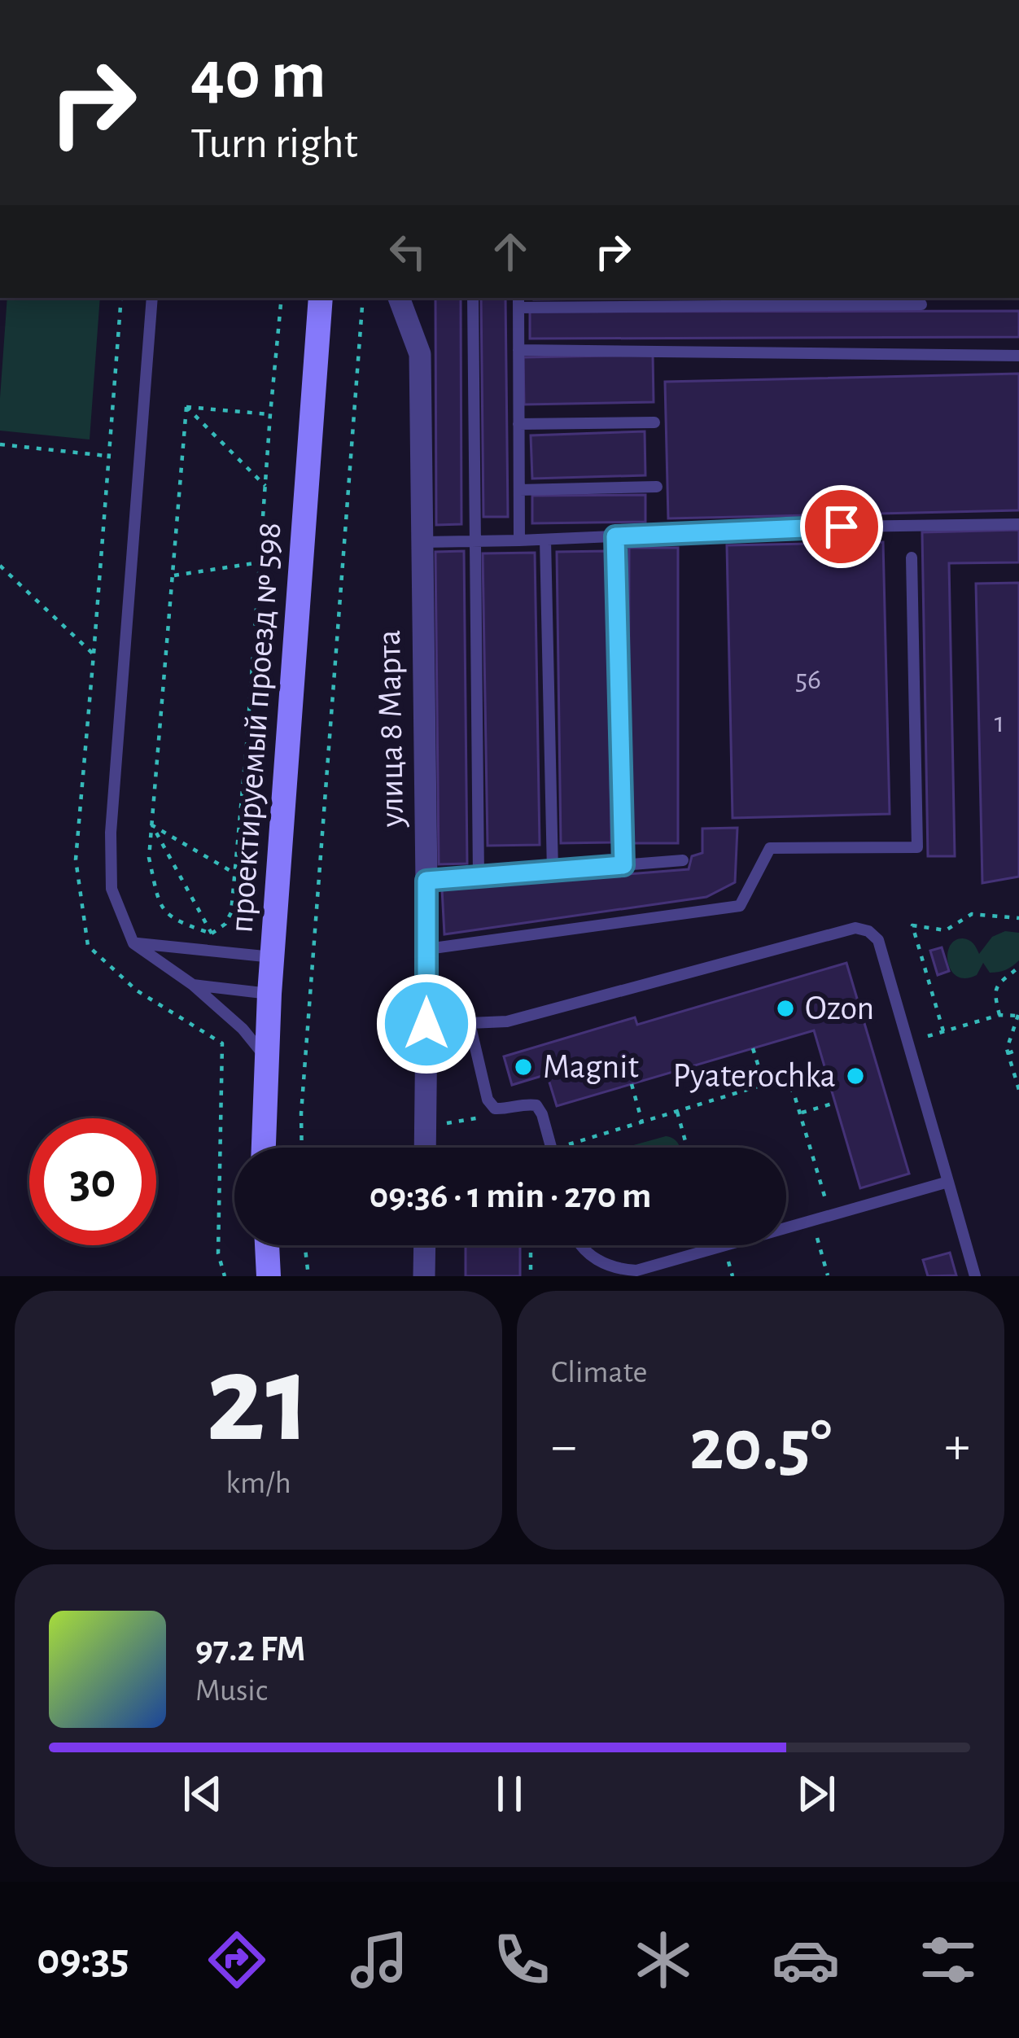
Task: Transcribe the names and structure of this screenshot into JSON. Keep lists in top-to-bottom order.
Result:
{
  "streets": {
    "street": ["проектируемый проезд № 598", "улица 8 Марта"]
  },
  "places": ["Ozon", "Magnit", "Pyaterochka"],
  "house_numbers": ["56", "1"],
  "page": {
    "turn": ["40 m", "Turn right"],
    "limit": "30",
    "trip": "09:36 · 1 min · 270 m",
    "tile": [
      ["21", "km/h"],
      "Climate"
    ],
    "heat": ["−", "20.5°", "+"],
    "song": ["97.2 FM", "Music"],
    "tabs": "09:35"
  }
}
